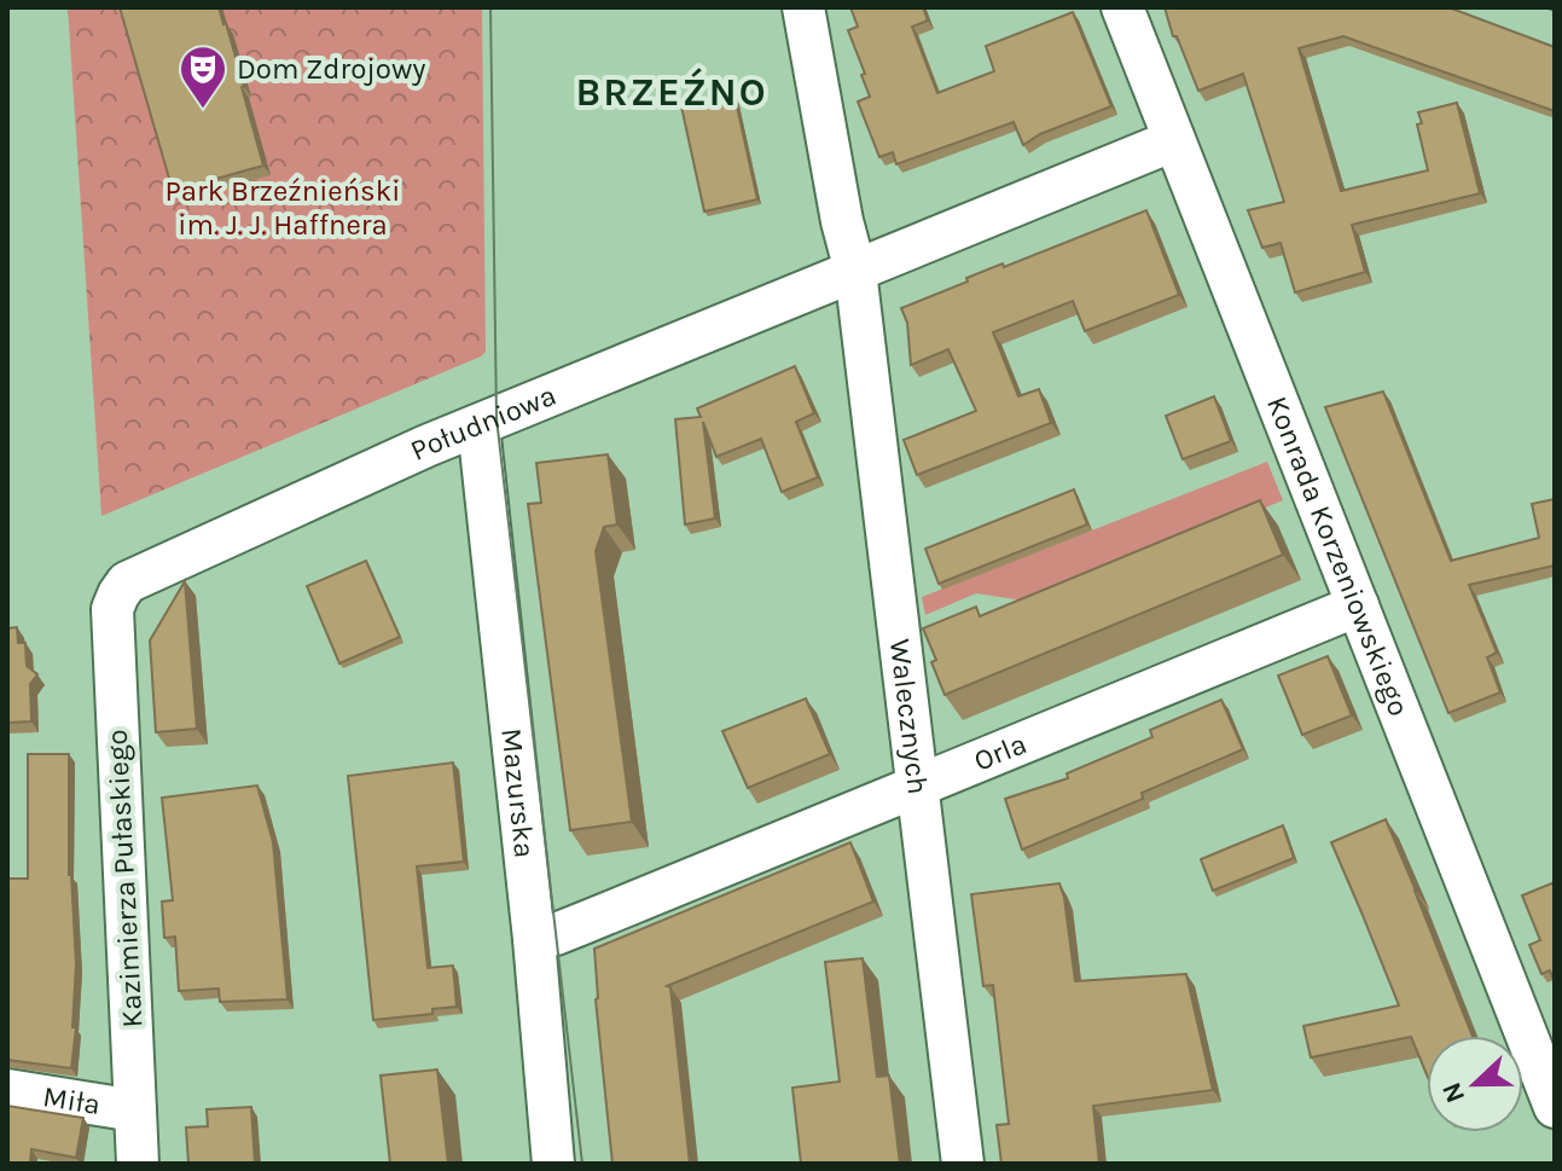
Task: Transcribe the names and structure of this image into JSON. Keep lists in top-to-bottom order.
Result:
{
  "streets": {
    "street": [
      "Południowa",
      "Konrada Korzeniowskiego",
      "Walecznych",
      "Orla",
      "Mazurska",
      "Kazimierza Pułaskiego",
      "Miła"
    ]
  },
  "crossings": [
    ["Południowa", "Konrada Korzeniowskiego"],
    ["Południowa", "Walecznych"],
    ["Południowa", "Mazurska"],
    ["Południowa", "Kazimierza Pułaskiego"],
    ["Konrada Korzeniowskiego", "Orla"],
    ["Walecznych", "Orla"],
    ["Orla", "Mazurska"],
    ["Kazimierza Pułaskiego", "Miła"]
  ],
  "districts": ["BRZEŹNO"],
  "parks": ["Park Brzeźnieński im. J. J. Haffnera"],
  "places": {
    "theatre": ["Dom Zdrojowy"]
  },
  "north": "left"
}
